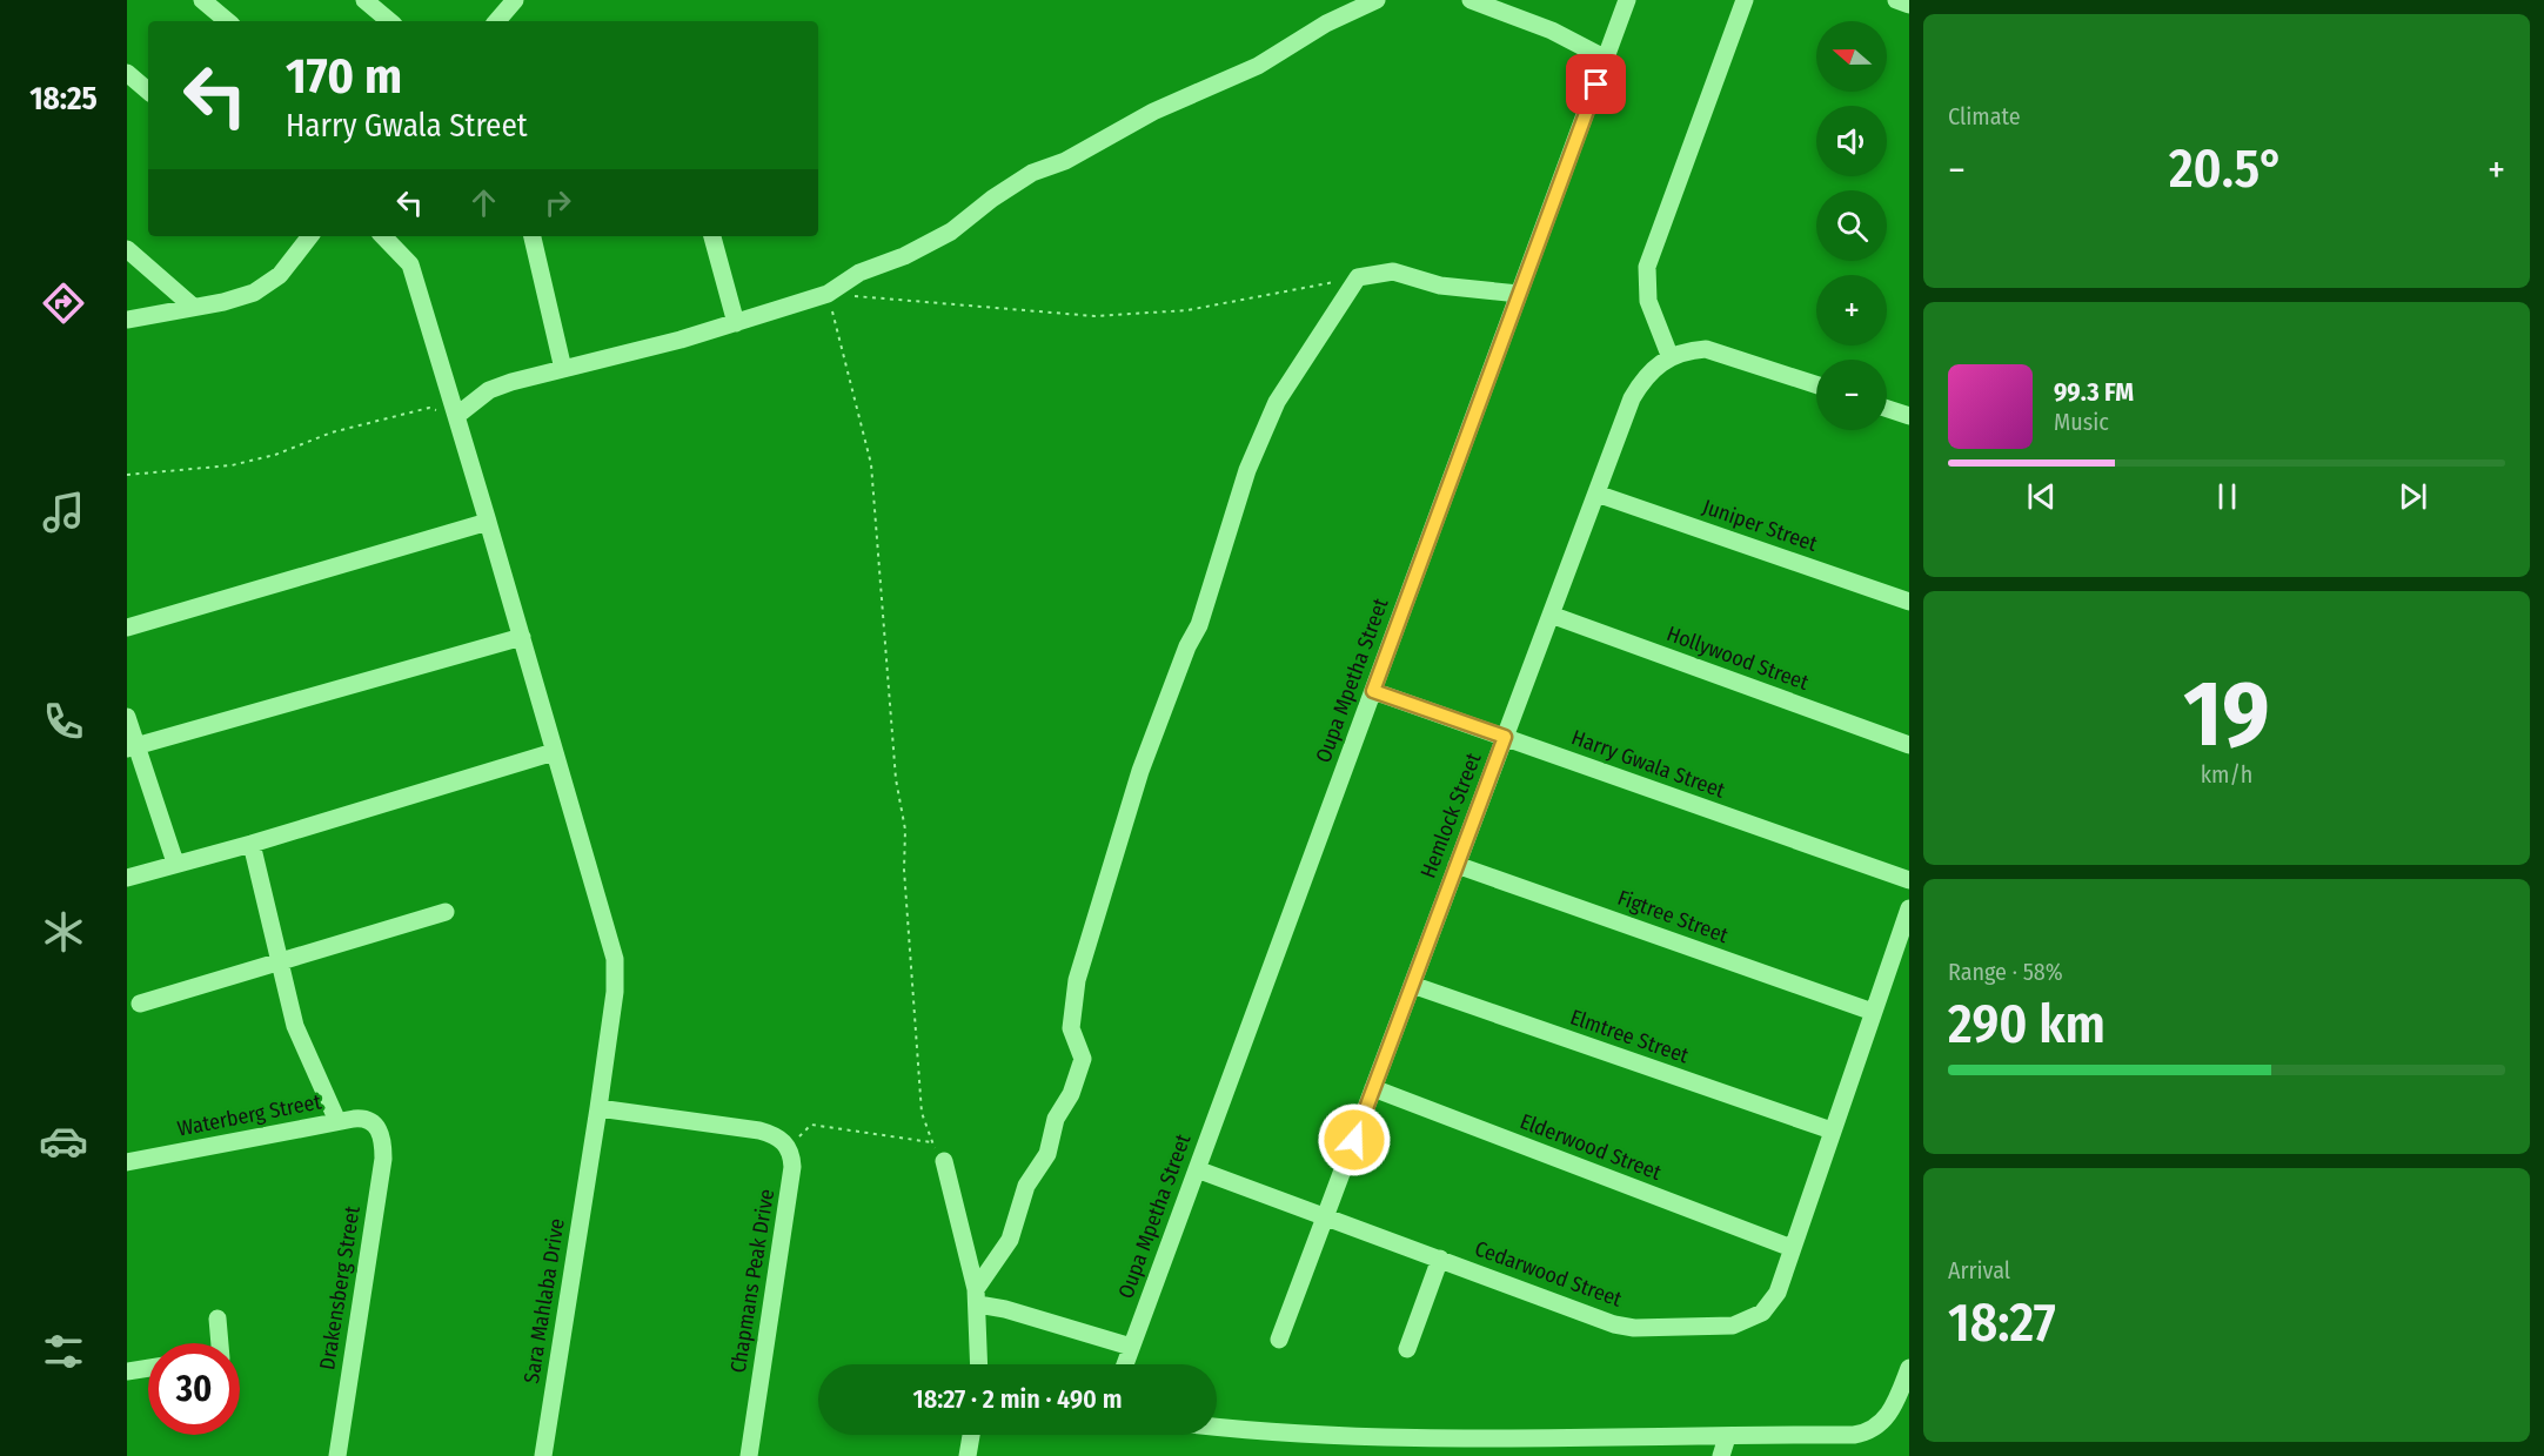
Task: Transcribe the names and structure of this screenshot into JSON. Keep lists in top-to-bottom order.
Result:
{
  "streets": {
    "street": [
      "Juniper Street",
      "Hollywood Street",
      "Oupa Mpetha Street",
      "Harry Gwala Street",
      "Hemlock Street",
      "Figtree Street",
      "Elmtree Street",
      "Waterberg Street",
      "Elderwood Street",
      "Cedarwood Street",
      "Chapmans Peak Drive",
      "Drakensberg Street",
      "Sara Mahlaba Drive"
    ]
  },
  "crossings": [
    ["Juniper Street", "Hemlock Street"],
    ["Hollywood Street", "Hemlock Street"],
    ["Oupa Mpetha Street", "Harry Gwala Street"],
    ["Oupa Mpetha Street", "Cedarwood Street"],
    ["Harry Gwala Street", "Hemlock Street"],
    ["Hemlock Street", "Figtree Street"],
    ["Hemlock Street", "Elmtree Street"],
    ["Hemlock Street", "Elderwood Street"],
    ["Hemlock Street", "Cedarwood Street"],
    ["Figtree Street", "Cedarwood Street"],
    ["Elmtree Street", "Cedarwood Street"],
    ["Waterberg Street", "Drakensberg Street"],
    ["Elderwood Street", "Cedarwood Street"]
  ],
  "north": "left",
  "page": {
    "tabs": "18:25",
    "tile": [
      "Climate",
      ["19", "km/h"],
      ["Range · 58%", "290 km"],
      ["Arrival", "18:27"]
    ],
    "map_buttons": ["+", "−"],
    "turn": ["170 m", "Harry Gwala Street"],
    "heat": ["−", "20.5°", "+"],
    "song": ["99.3 FM", "Music"],
    "limit": "30",
    "trip": "18:27 · 2 min · 490 m"
  }
}
